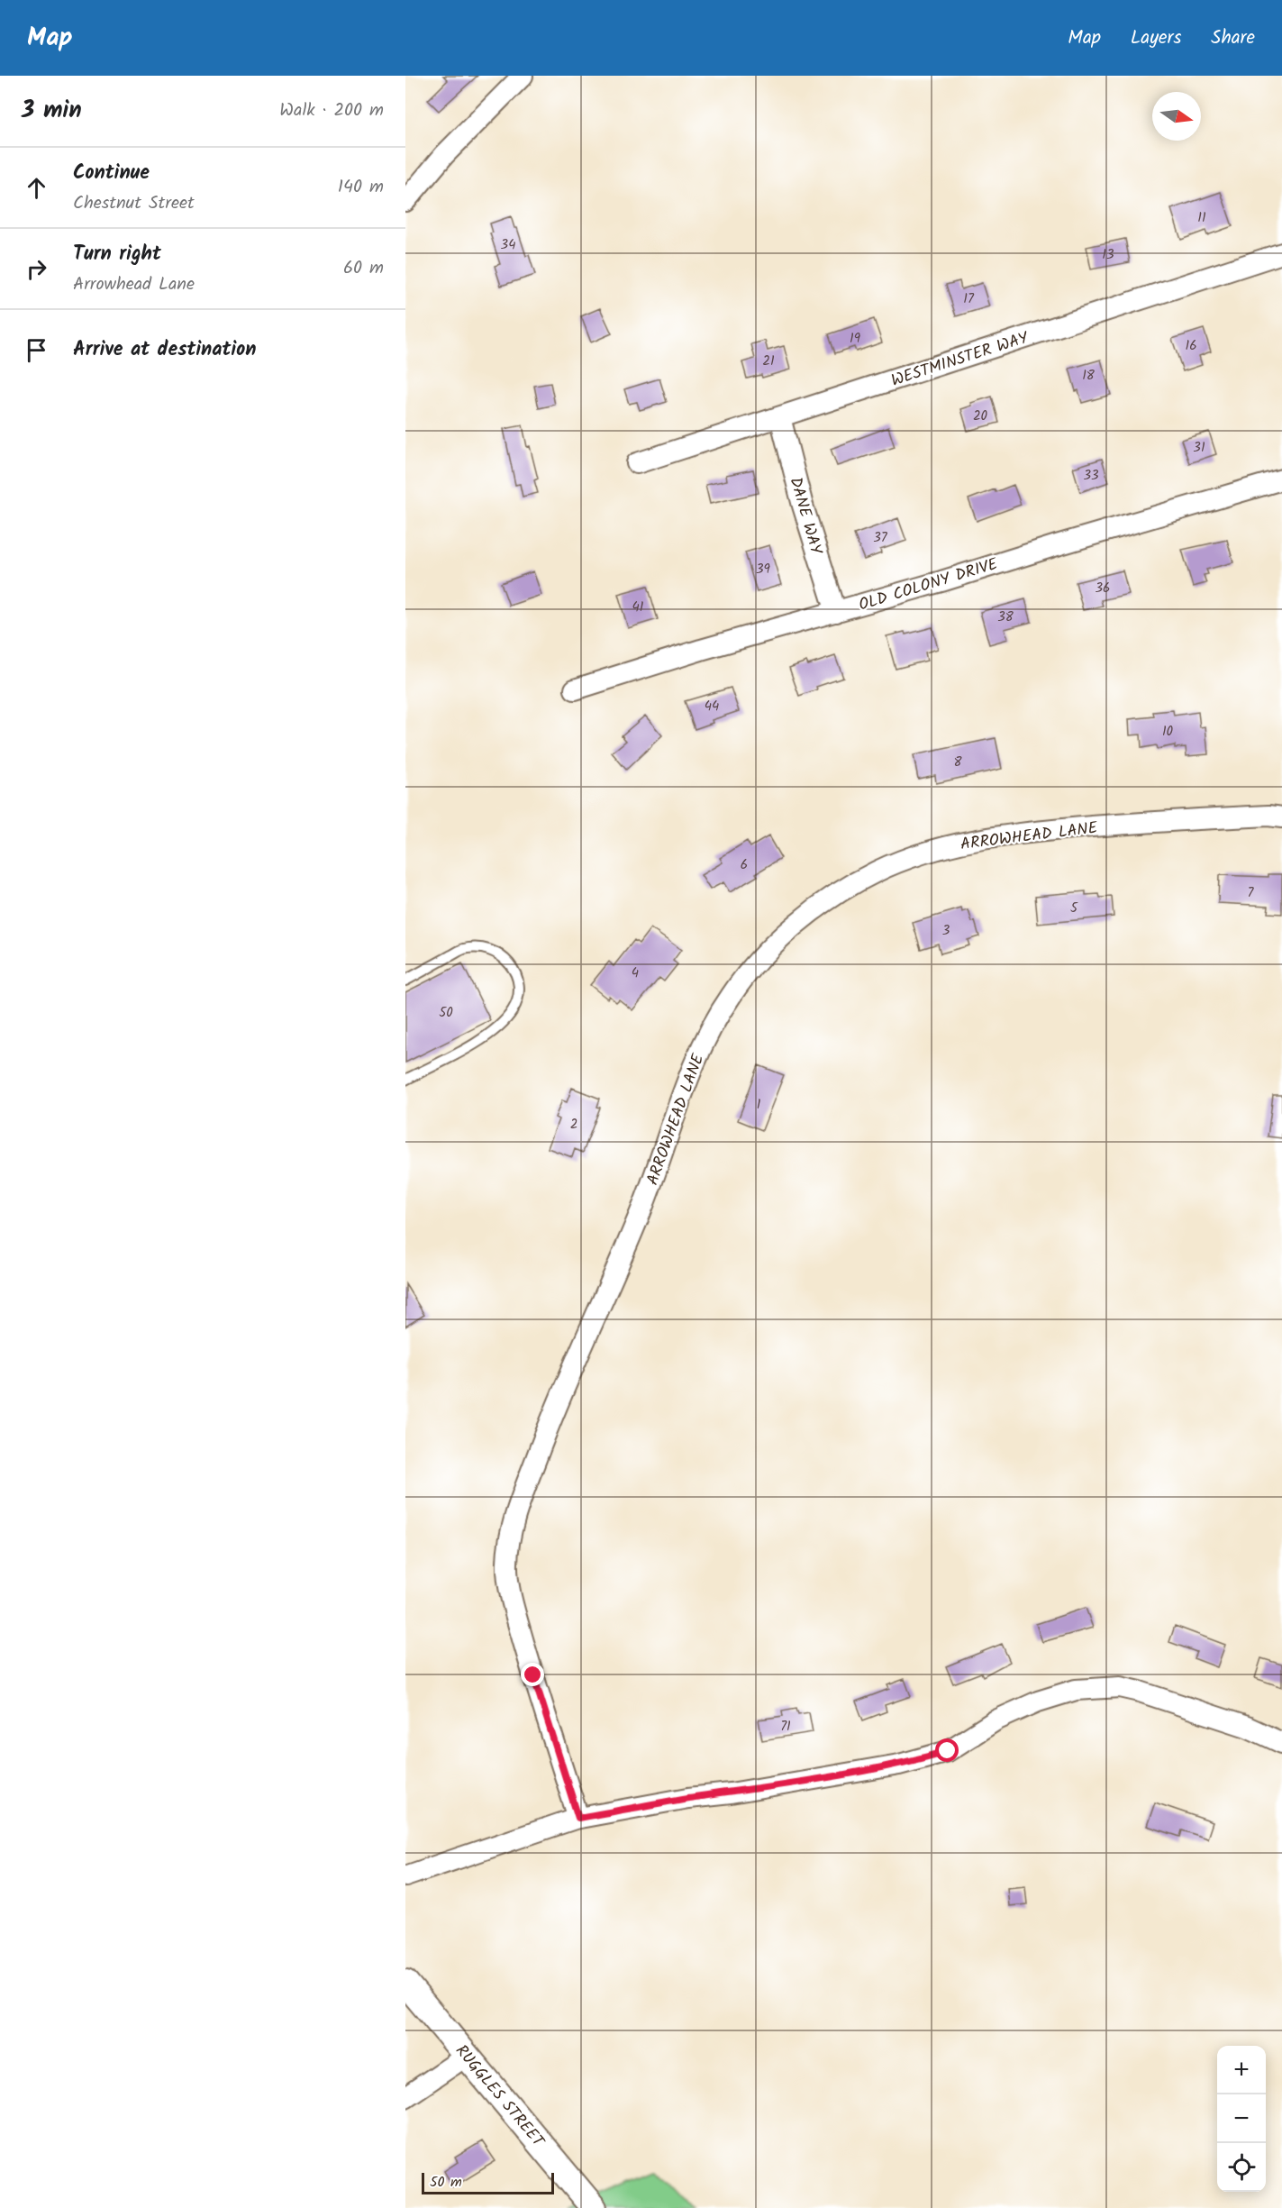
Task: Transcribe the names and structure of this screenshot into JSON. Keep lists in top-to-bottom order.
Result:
{
  "streets": {
    "street": [
      "WESTMINSTER WAY",
      "DANE WAY",
      "OLD COLONY DRIVE",
      "ARROWHEAD LANE",
      "RUGGLES STREET"
    ]
  },
  "crossings": [
    ["WESTMINSTER WAY", "DANE WAY"],
    ["DANE WAY", "OLD COLONY DRIVE"]
  ],
  "house_numbers": [
    "11",
    "34",
    "13",
    "17",
    "19",
    "16",
    "21",
    "18",
    "20",
    "31",
    "33",
    "37",
    "39",
    "36",
    "41",
    "38",
    "44",
    "10",
    "8",
    "6",
    "7",
    "5",
    "3",
    "4",
    "50",
    "1",
    "2",
    "71"
  ],
  "scale_bar": "50 m",
  "north": "right",
  "page": {
    "header": "Map",
    "nav": ["Map", "Layers", "Share"],
    "heading": ["3 min", "Walk · 200 m"],
    "list": [
      ["Continue", "Chestnut Street", "140 m"],
      ["Turn right", "Arrowhead Lane", "60 m"],
      "Arrive at destination"
    ],
    "map_buttons": ["+", "−"],
    "scale": "50 m"
  }
}
